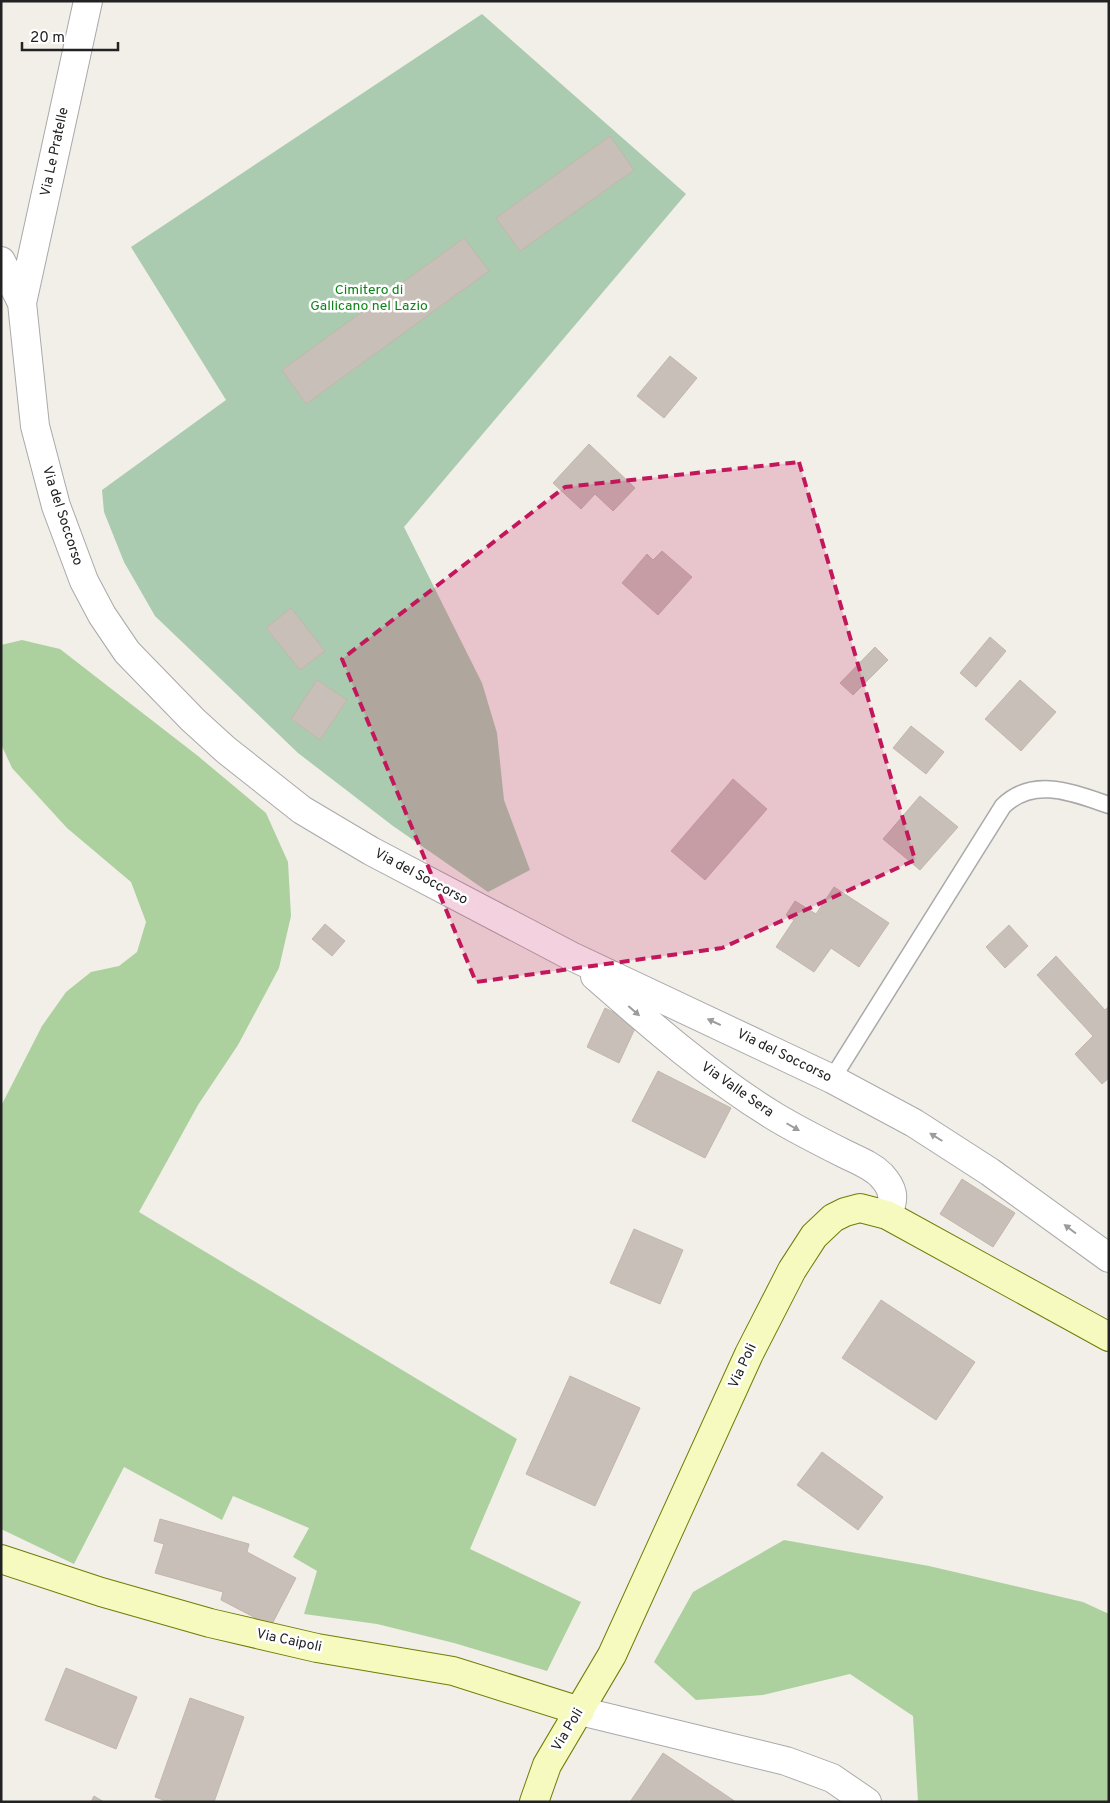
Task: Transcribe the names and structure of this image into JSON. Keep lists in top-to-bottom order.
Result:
{
  "streets": {
    "street": [
      "Via Le Pratelle",
      "Via del Soccorso",
      "Via Valle Sera",
      "Via Poli",
      "Via Caipoli"
    ]
  },
  "crossings": [
    ["Via Le Pratelle", "Via del Soccorso"],
    ["Via del Soccorso", "Via Valle Sera"],
    ["Via Valle Sera", "Via Poli"],
    ["Via Poli", "Via Caipoli"]
  ],
  "one_way": ["Via del Soccorso", "Via Valle Sera"],
  "parks": ["Cimitero di Gallicano nel Lazio"],
  "scale_bar": "20 m"
}
